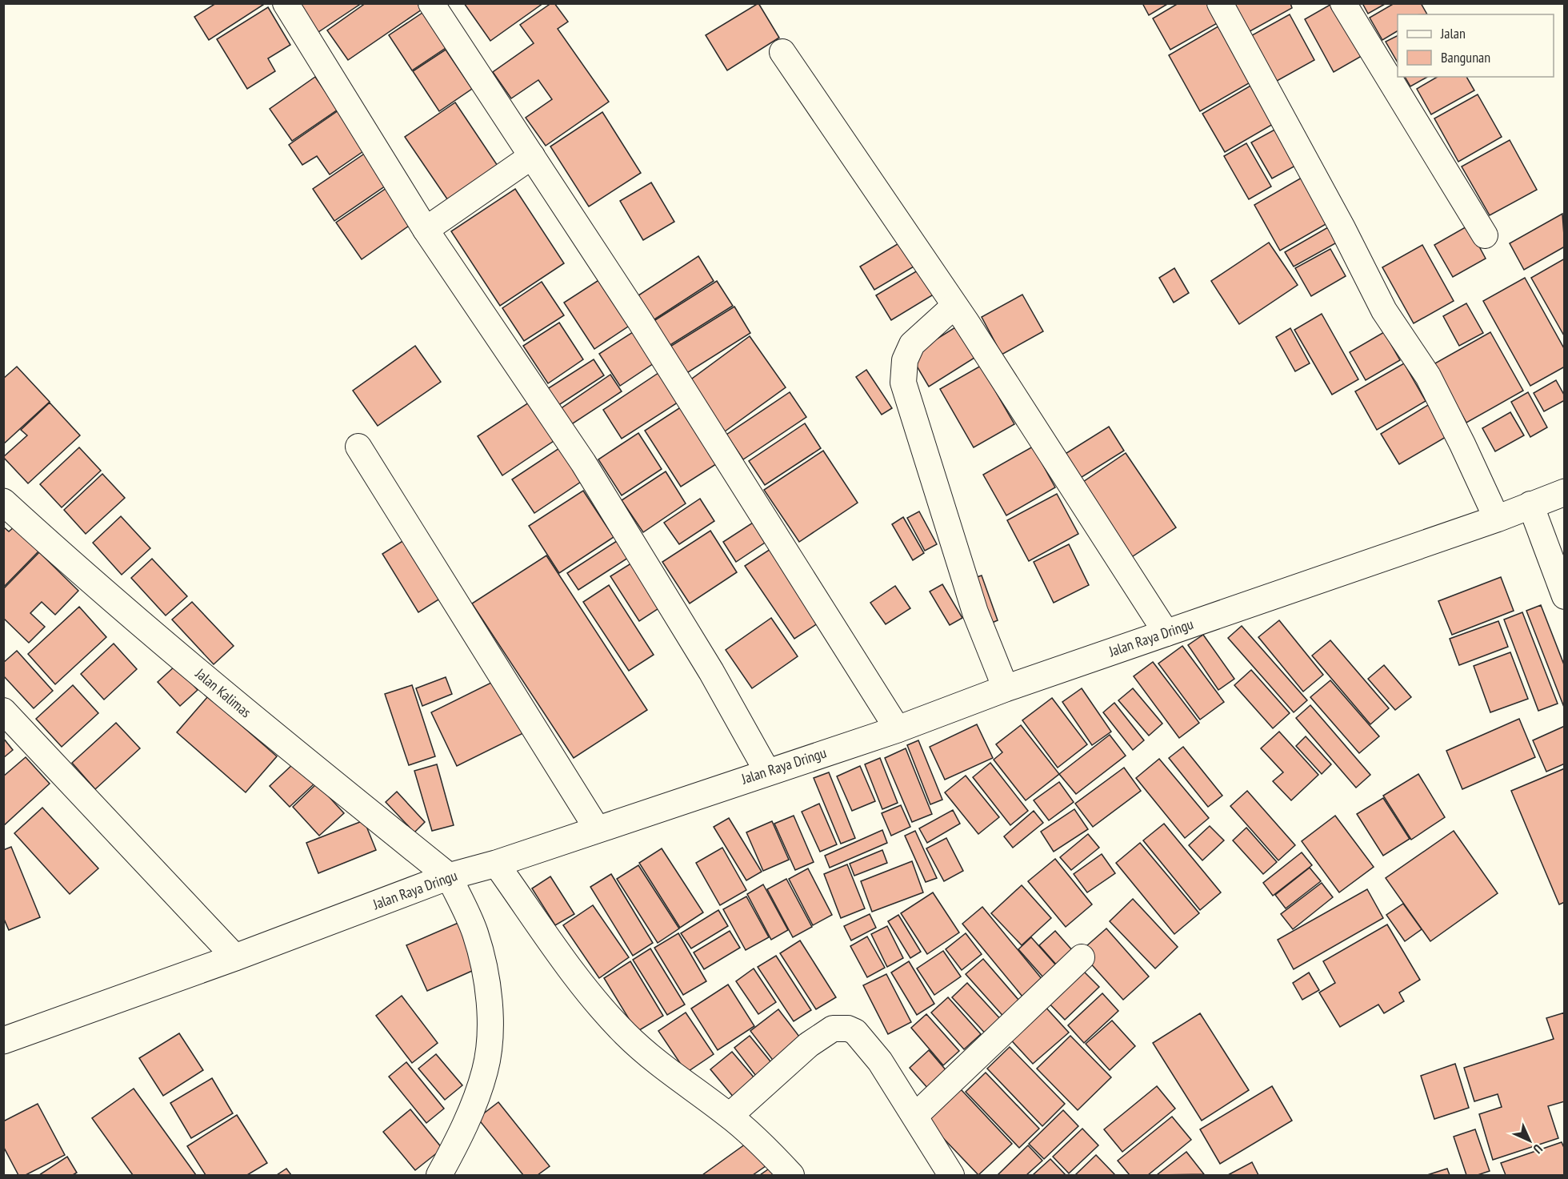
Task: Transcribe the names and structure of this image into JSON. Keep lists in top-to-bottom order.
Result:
{
  "streets": {
    "main road": ["Jalan Raya Dringu", "Jalan Kalimas"]
  },
  "crossings": [
    ["Jalan Raya Dringu", "Jalan Kalimas"]
  ],
  "legend": ["Jalan", "Bangunan"],
  "north": "bottom right"
}
